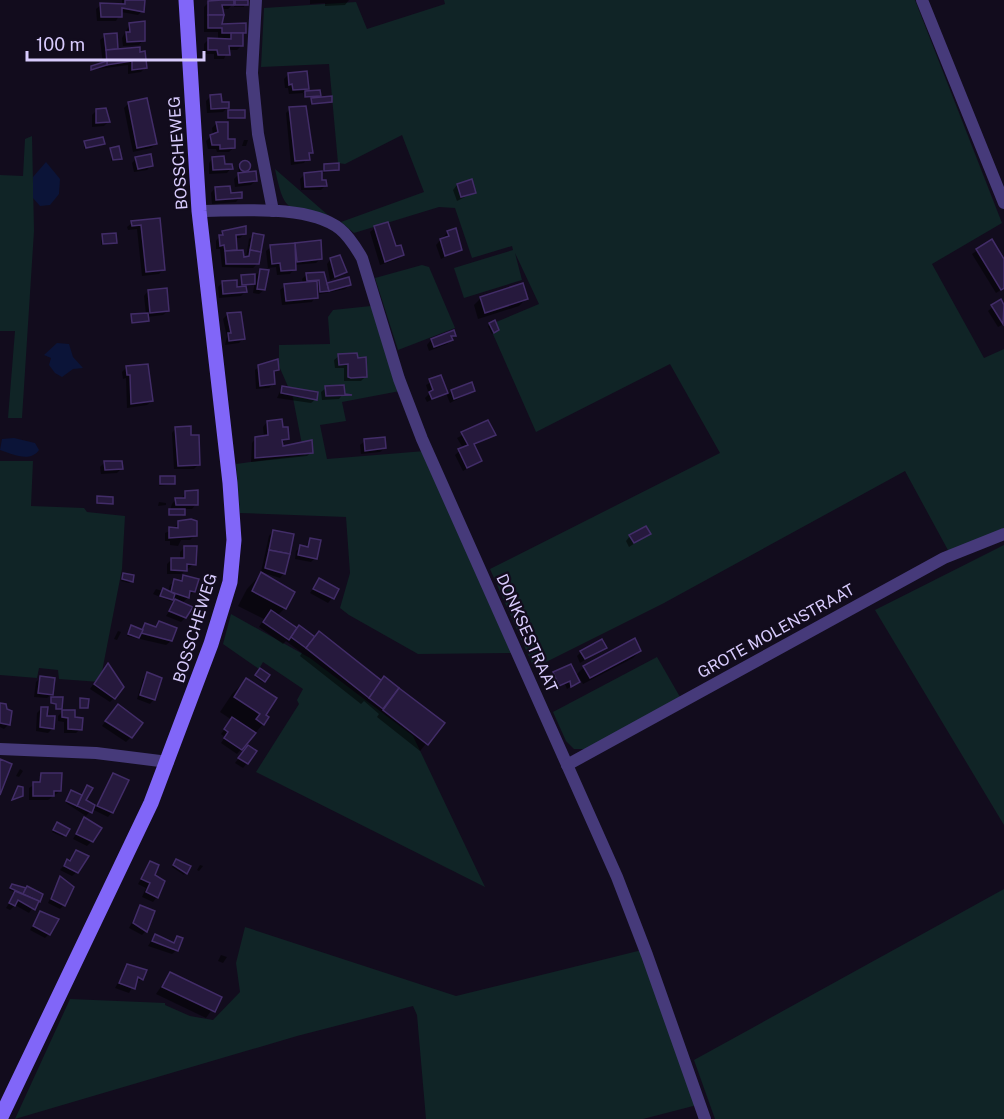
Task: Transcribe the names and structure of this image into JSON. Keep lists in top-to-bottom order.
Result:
{
  "streets": {
    "street": ["BOSSCHEWEG", "GROTE MOLENSTRAAT", "DONKSESTRAAT"]
  },
  "crossings": [
    ["BOSSCHEWEG", "DONKSESTRAAT"],
    ["GROTE MOLENSTRAAT", "DONKSESTRAAT"]
  ],
  "scale_bar": "100 m"
}
